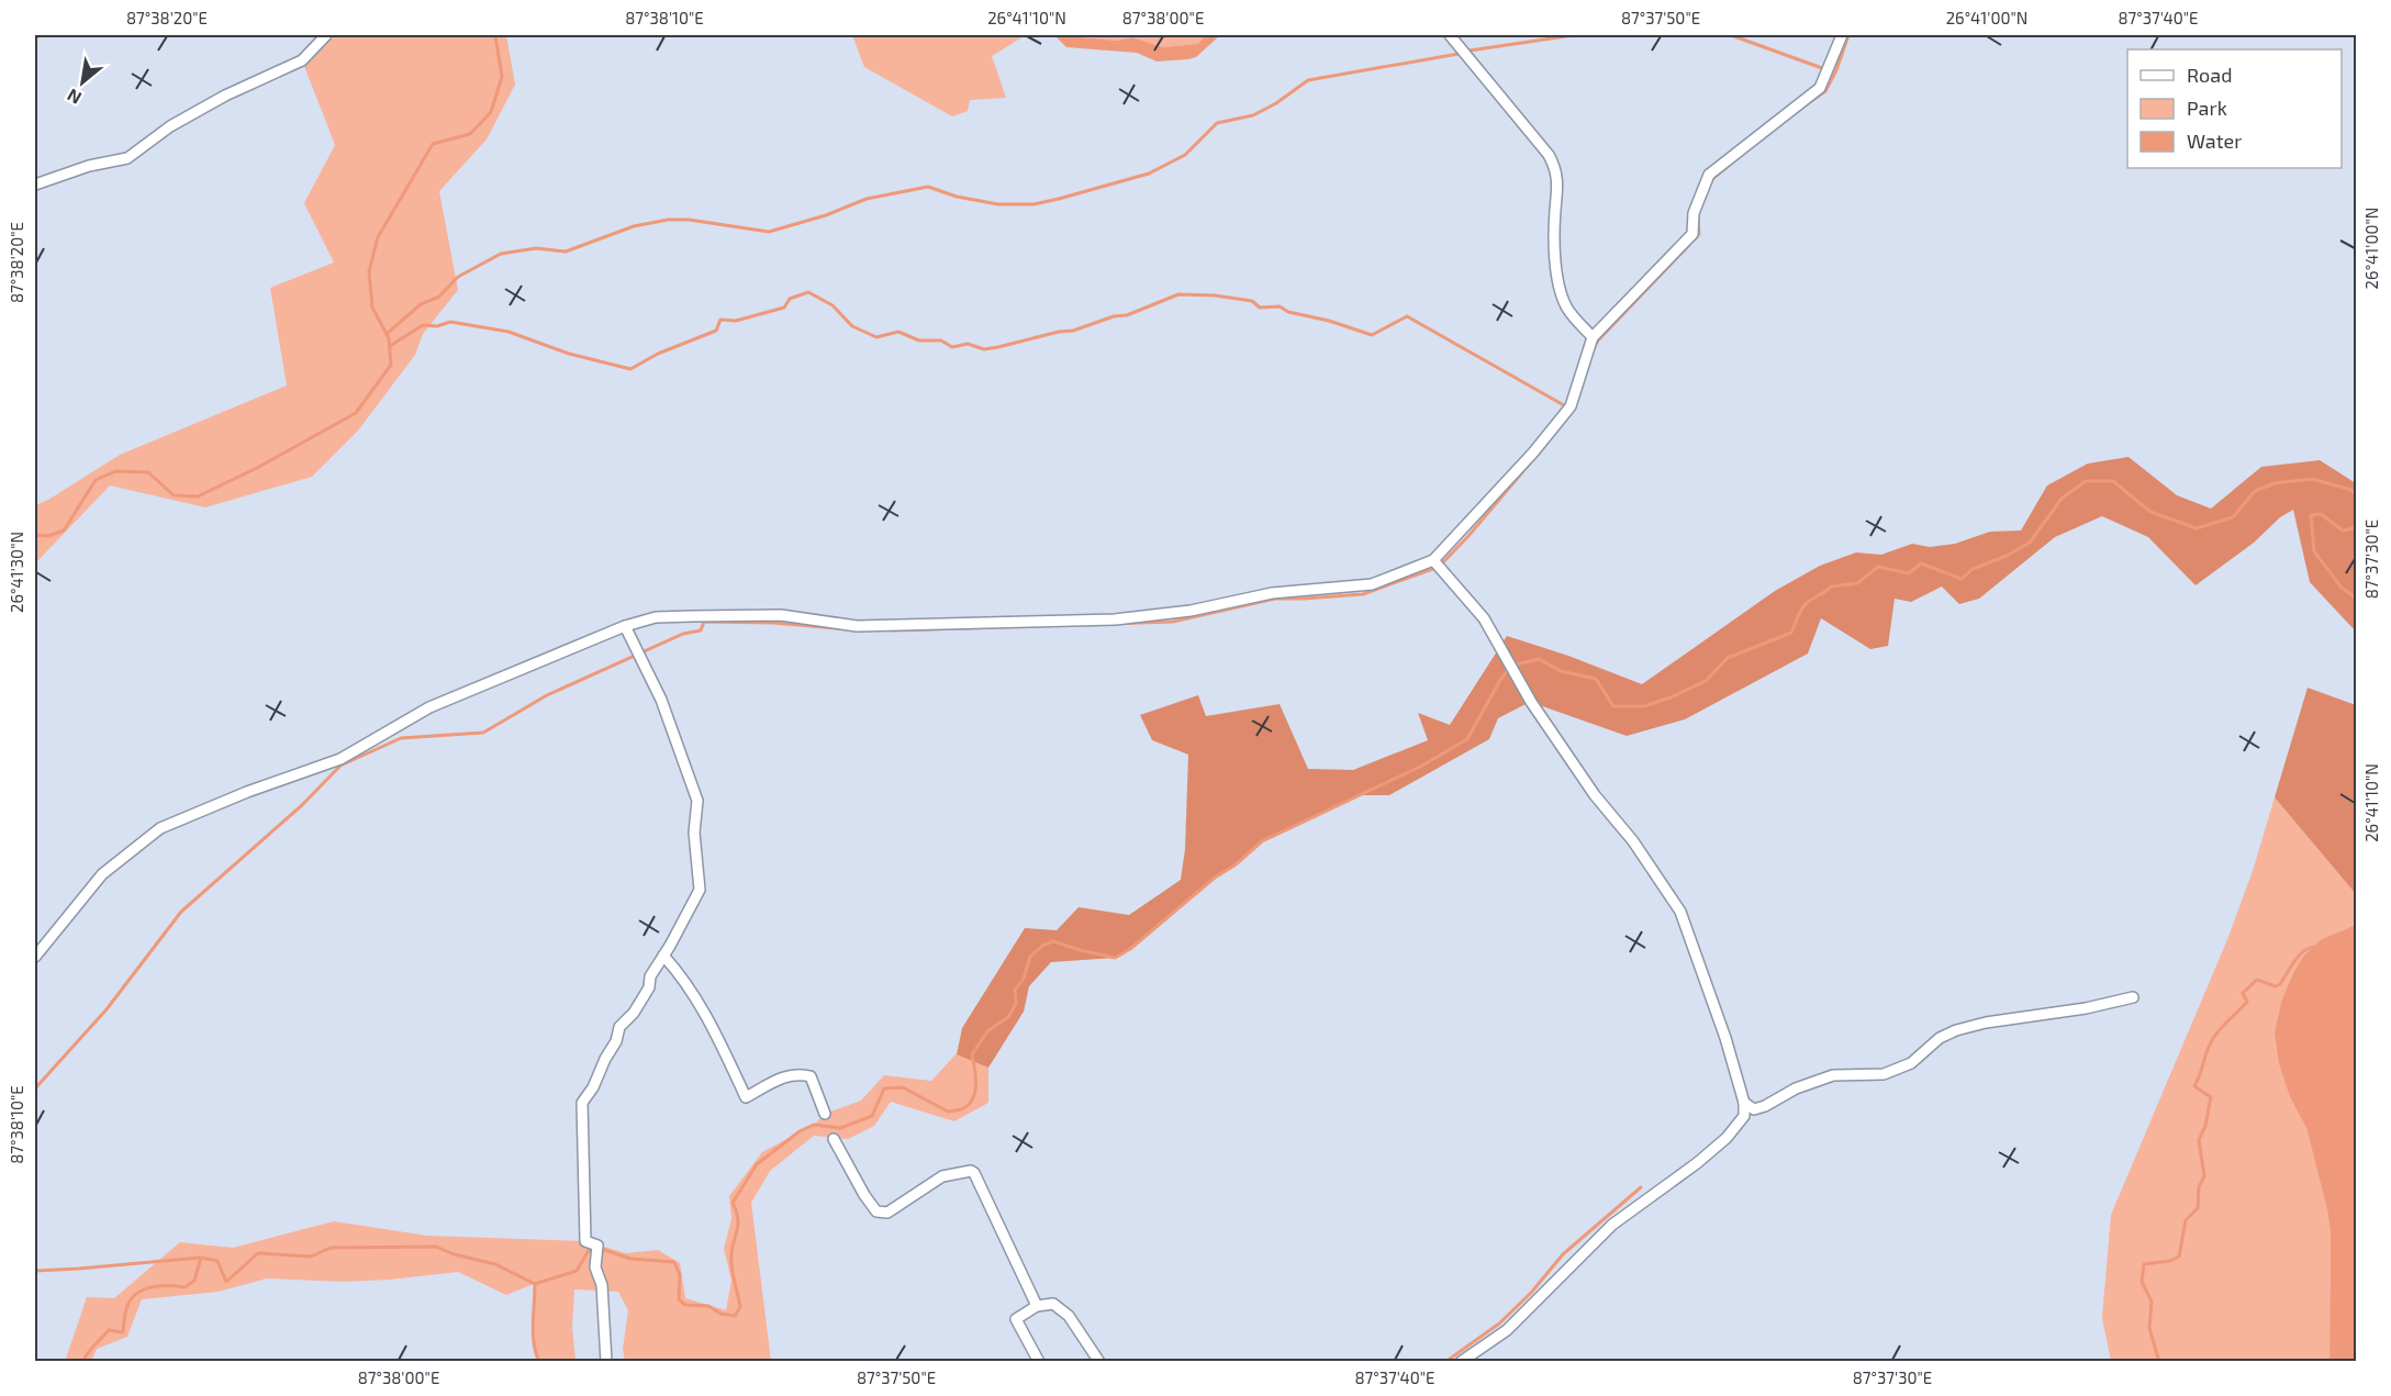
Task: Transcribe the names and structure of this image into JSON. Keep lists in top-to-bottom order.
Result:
{
  "legend": ["Road", "Park", "Water"],
  "north": "bottom left",
  "coordinates": [
    "87°38'20\"E",
    "87°38'10\"E",
    "26°41'10\"N",
    "87°38'00\"E",
    "87°37'50\"E",
    "26°41'00\"N",
    "87°37'40\"E",
    "87°37'30\"E",
    "26°41'30\"N"
  ]
}
